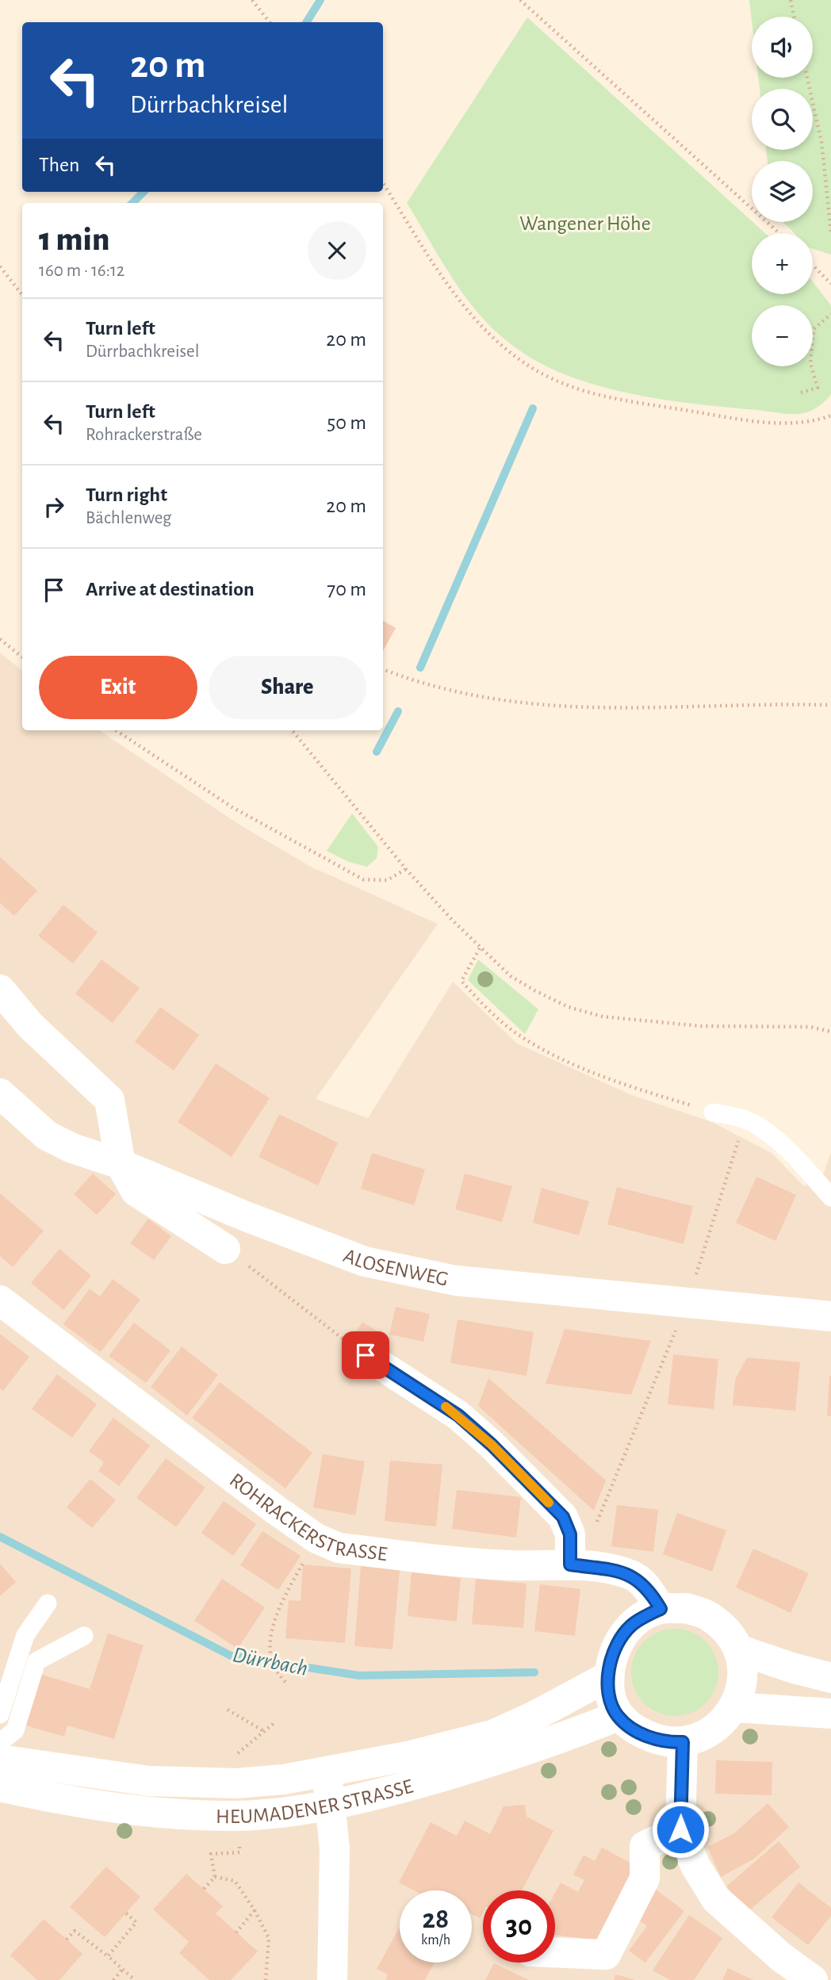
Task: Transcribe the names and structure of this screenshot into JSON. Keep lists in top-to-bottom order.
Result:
{
  "streets": {
    "street": ["ALOSENWEG", "ROHRACKERSTRASSE", "HEUMADENER STRASSE"]
  },
  "crossings": [
    ["ROHRACKERSTRASSE", "HEUMADENER STRASSE"]
  ],
  "water": ["Dürrbach"],
  "parks": ["Wangener Höhe"],
  "page": {
    "map_buttons": ["+", "−"],
    "turn": ["20 m", "Dürrbachkreisel"],
    "then": "Then",
    "heading": ["1 min", "160 m · 16:12"],
    "list": [
      {
        "name": "Turn left",
        "note": "Dürrbachkreisel",
        "value": "20 m"
      },
      {
        "name": "Turn left",
        "note": "Rohrackerstraße",
        "value": "50 m"
      },
      {
        "name": "Turn right",
        "note": "Bächlenweg",
        "value": "20 m"
      },
      {
        "name": "Arrive at destination",
        "value": "70 m"
      }
    ],
    "buttons": ["Exit", "Share"],
    "speed": "28 km/h",
    "limit": "30"
  }
}
